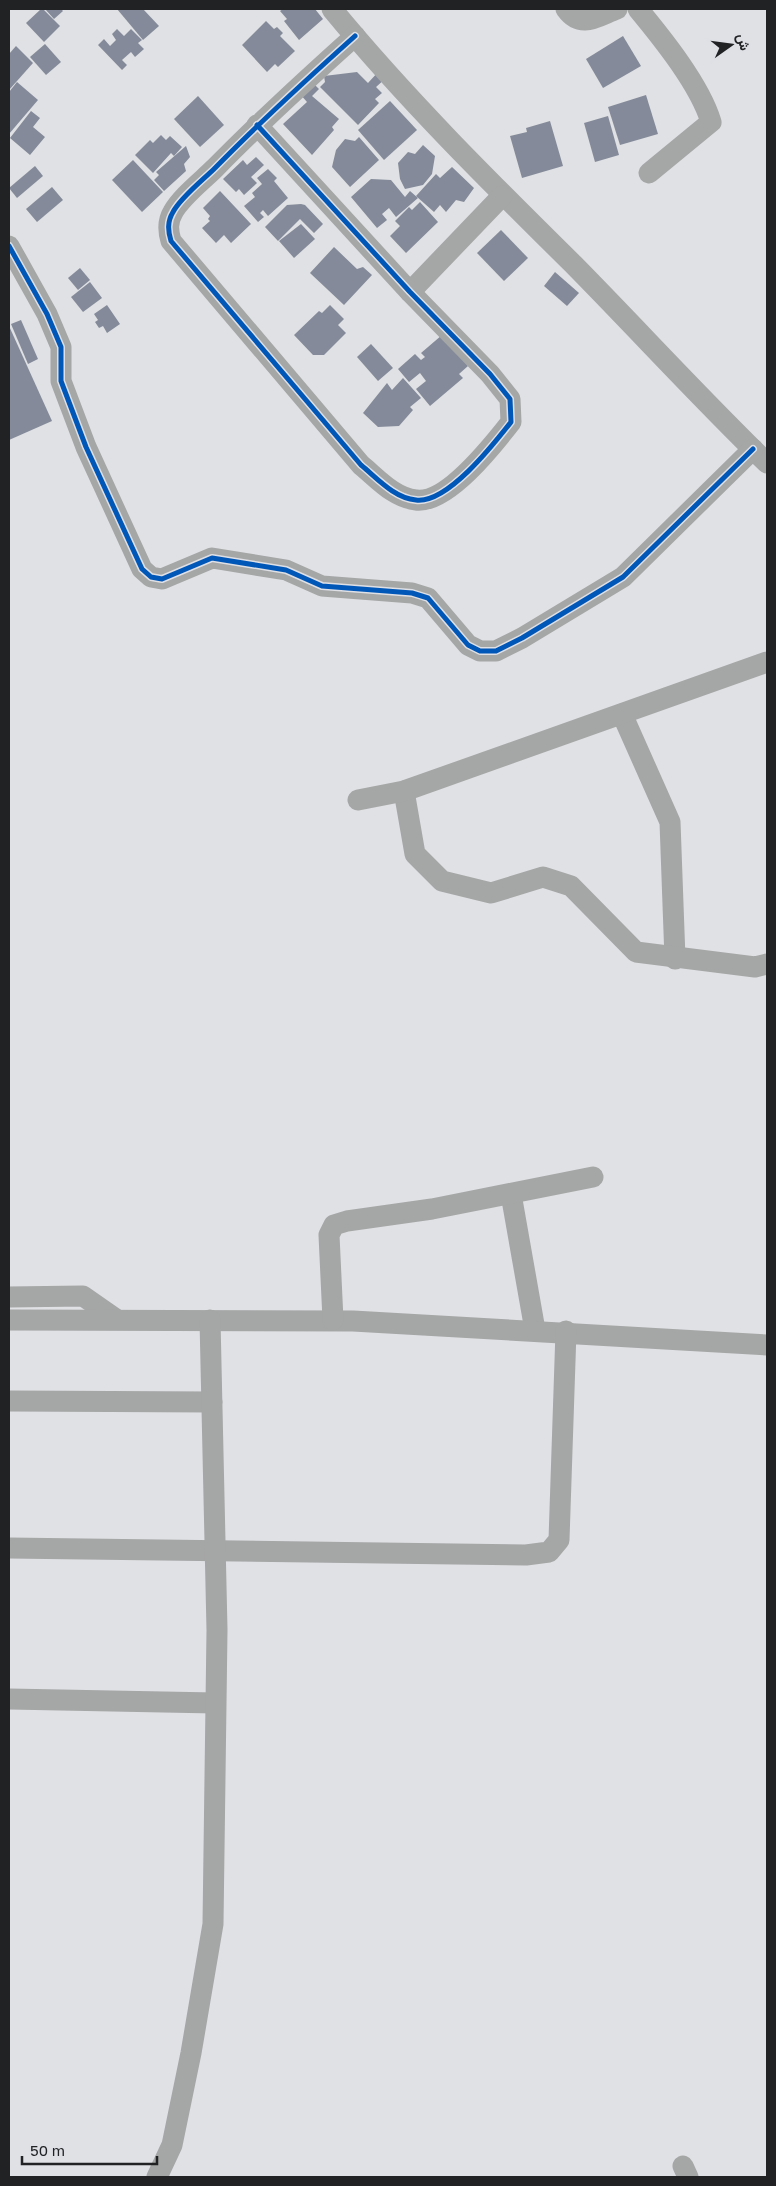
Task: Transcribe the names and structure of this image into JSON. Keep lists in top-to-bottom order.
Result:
{
  "scale_bar": "50 m",
  "north": "right"
}
